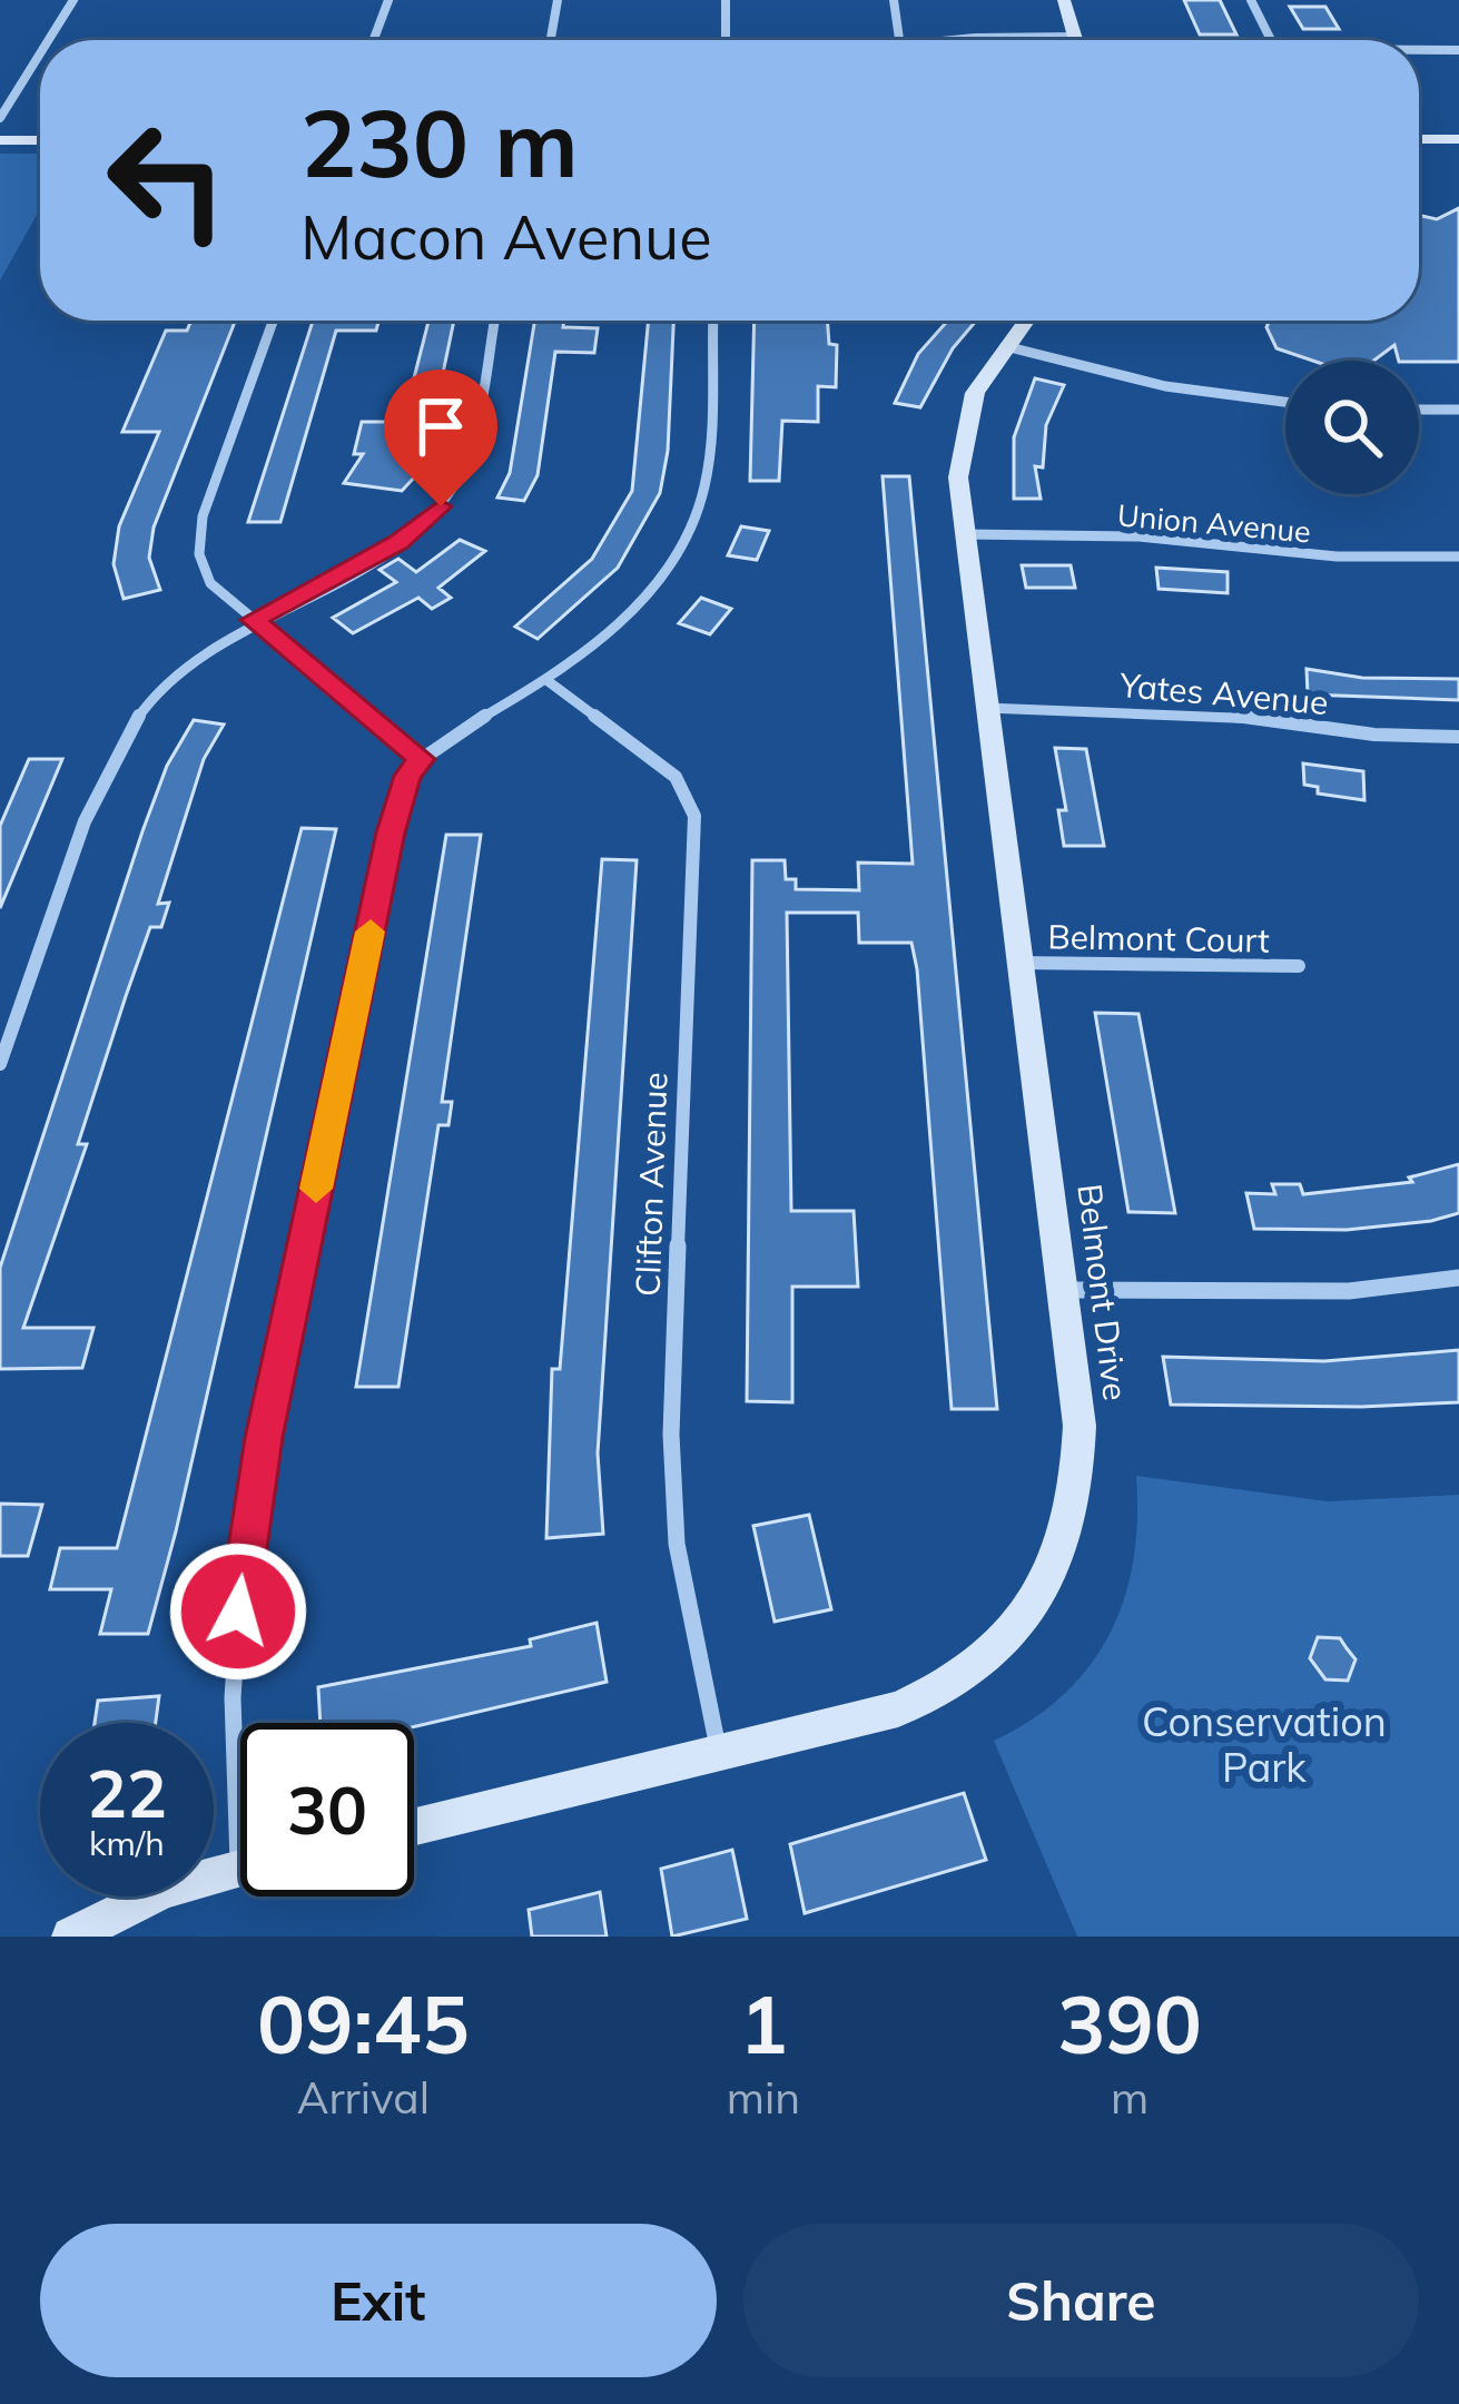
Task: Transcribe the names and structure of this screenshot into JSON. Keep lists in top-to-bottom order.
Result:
{
  "streets": {
    "street": [
      "Union Avenue",
      "Yates Avenue",
      "Belmont Court",
      "Clifton Avenue",
      "Belmont Drive"
    ]
  },
  "crossings": [
    ["Union Avenue", "Belmont Drive"],
    ["Yates Avenue", "Belmont Drive"],
    ["Belmont Court", "Belmont Drive"],
    ["Clifton Avenue", "Belmont Drive"]
  ],
  "parks": ["Conservation Park"],
  "page": {
    "turn": ["230 m", "Macon Avenue"],
    "speed": "22 km/h",
    "limit": "30",
    "eta": [
      "09:45",
      "Arrival",
      "1",
      "min",
      "390",
      "m"
    ],
    "buttons": ["Exit", "Share"]
  }
}
